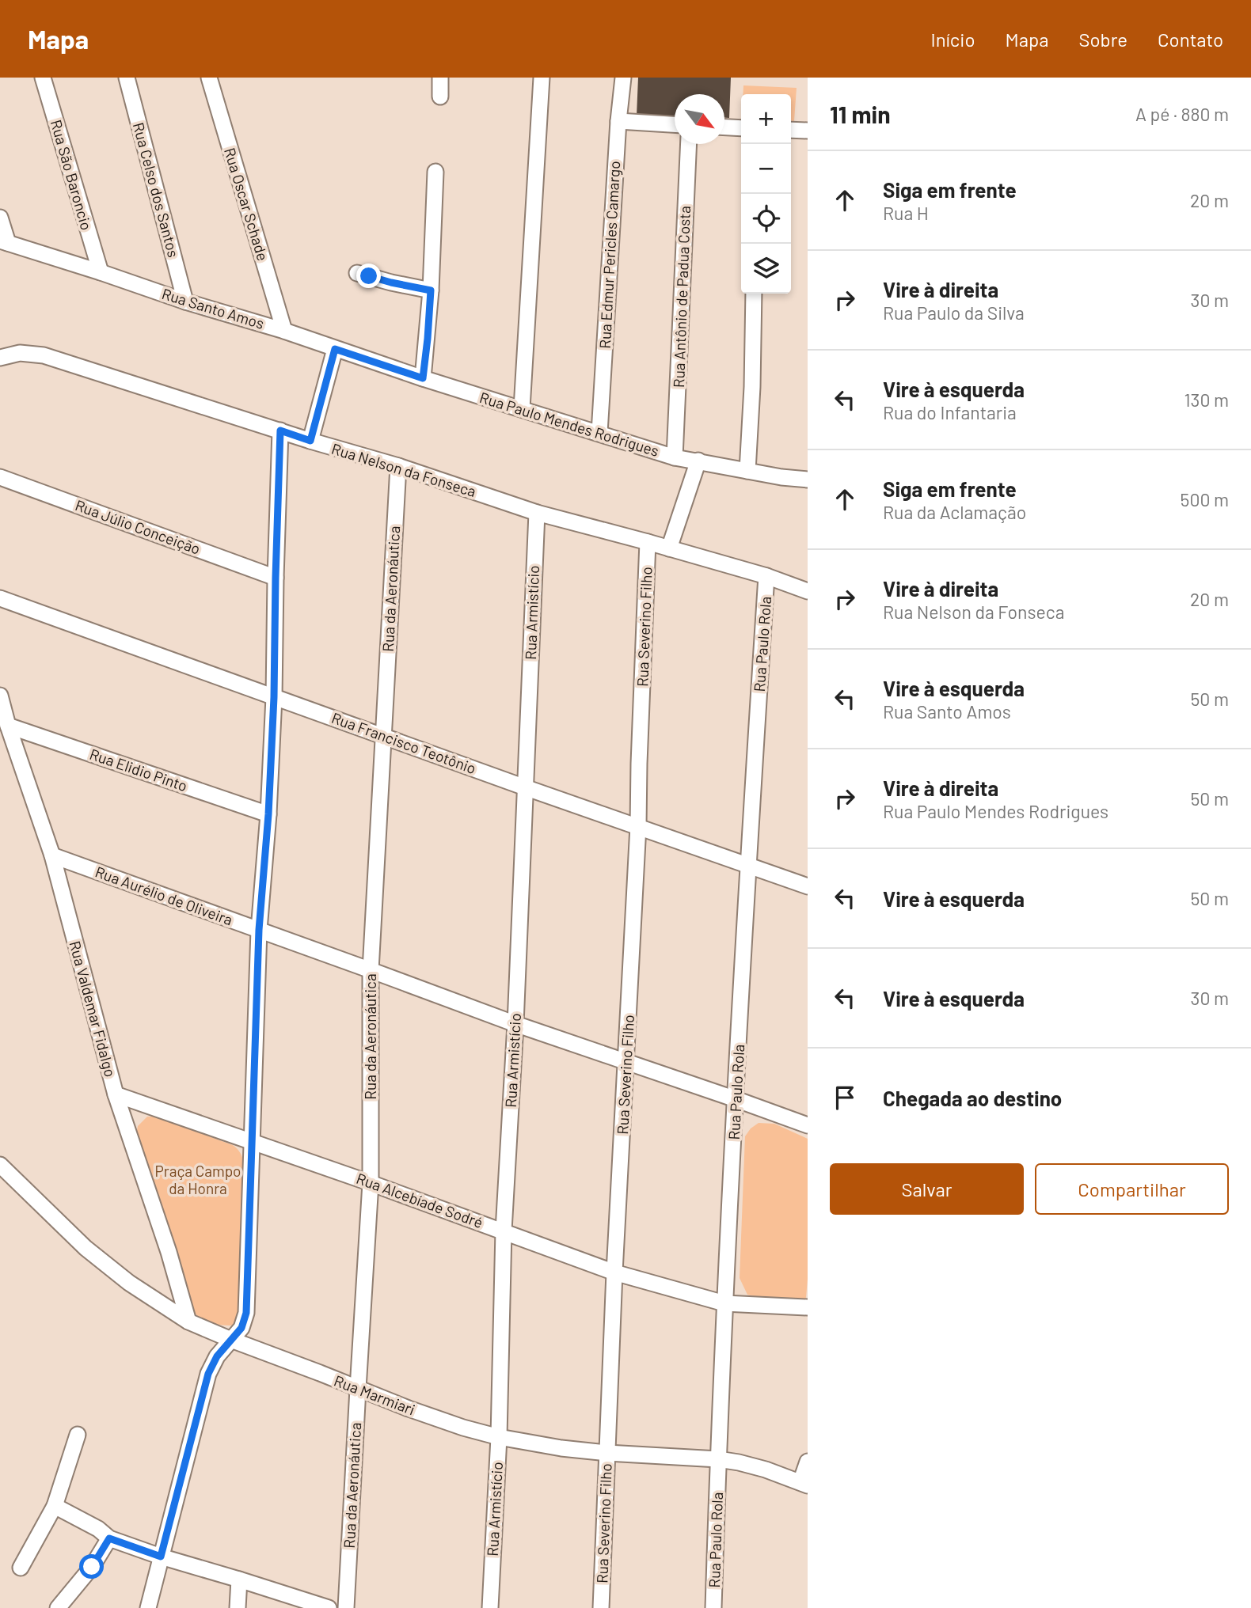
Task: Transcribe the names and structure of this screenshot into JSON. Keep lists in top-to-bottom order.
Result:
{
  "streets": {
    "street": [
      "Rua São Baroncio",
      "Rua Celso dos Santos",
      "Rua Oscar Schade",
      "Rua Edmur Pericles Camargo",
      "Rua Antônio de Padua Costa",
      "Rua Santo Amos",
      "Rua Paulo Mendes Rodrigues",
      "Rua Nelson da Fonseca",
      "Rua Júlio Conceição",
      "Rua da Aeronáutica",
      "Rua Armistício",
      "Rua Severino Filho",
      "Rua Paulo Rola",
      "Rua Francisco Teotônio",
      "Rua Elidio Pinto",
      "Rua Aurélio de Oliveira",
      "Rua Valdemar Fidalgo",
      "Rua Alcebíade Sodré",
      "Rua Marmiari"
    ]
  },
  "crossings": [
    ["Rua São Baroncio", "Rua Santo Amos"],
    ["Rua Celso dos Santos", "Rua Santo Amos"],
    ["Rua Oscar Schade", "Rua Santo Amos"],
    ["Rua Edmur Pericles Camargo", "Rua Paulo Mendes Rodrigues"],
    ["Rua Antônio de Padua Costa", "Rua Paulo Mendes Rodrigues"],
    ["Rua Santo Amos", "Rua Paulo Mendes Rodrigues"],
    ["Rua Nelson da Fonseca", "Rua da Aeronáutica"],
    ["Rua Nelson da Fonseca", "Rua Armistício"],
    ["Rua Nelson da Fonseca", "Rua Severino Filho"],
    ["Rua Nelson da Fonseca", "Rua Paulo Rola"],
    ["Rua da Aeronáutica", "Rua Francisco Teotônio"],
    ["Rua da Aeronáutica", "Rua Aurélio de Oliveira"],
    ["Rua da Aeronáutica", "Rua Alcebíade Sodré"],
    ["Rua da Aeronáutica", "Rua Marmiari"],
    ["Rua Armistício", "Rua Francisco Teotônio"],
    ["Rua Armistício", "Rua Aurélio de Oliveira"],
    ["Rua Armistício", "Rua Alcebíade Sodré"],
    ["Rua Armistício", "Rua Marmiari"],
    ["Rua Severino Filho", "Rua Francisco Teotônio"],
    ["Rua Severino Filho", "Rua Aurélio de Oliveira"],
    ["Rua Severino Filho", "Rua Alcebíade Sodré"],
    ["Rua Severino Filho", "Rua Marmiari"],
    ["Rua Paulo Rola", "Rua Francisco Teotônio"],
    ["Rua Paulo Rola", "Rua Aurélio de Oliveira"],
    ["Rua Paulo Rola", "Rua Alcebíade Sodré"],
    ["Rua Paulo Rola", "Rua Marmiari"],
    ["Rua Elidio Pinto", "Rua Valdemar Fidalgo"],
    ["Rua Aurélio de Oliveira", "Rua Valdemar Fidalgo"],
    ["Rua Valdemar Fidalgo", "Rua Alcebíade Sodré"],
    ["Rua Valdemar Fidalgo", "Rua Marmiari"]
  ],
  "parks": ["Praça Campo da Honra"],
  "north": "bottom right",
  "page": {
    "header": "Mapa",
    "nav": [
      "Início",
      "Mapa",
      "Sobre",
      "Contato"
    ],
    "heading": ["11 min", "A pé · 880 m"],
    "map_buttons": ["+", "−"],
    "list": [
      ["Siga em frente", "Rua H", "20 m"],
      ["Vire à direita", "Rua Paulo da Silva", "30 m"],
      ["Vire à esquerda", "Rua do Infantaria", "130 m"],
      ["Siga em frente", "Rua da Aclamação", "500 m"],
      ["Vire à direita", "Rua Nelson da Fonseca", "20 m"],
      ["Vire à esquerda", "Rua Santo Amos", "50 m"],
      ["Vire à direita", "Rua Paulo Mendes Rodrigues", "50 m"],
      ["Vire à esquerda", "50 m"],
      ["Vire à esquerda", "30 m"],
      "Chegada ao destino"
    ],
    "buttons": ["Salvar", "Compartilhar"]
  }
}
